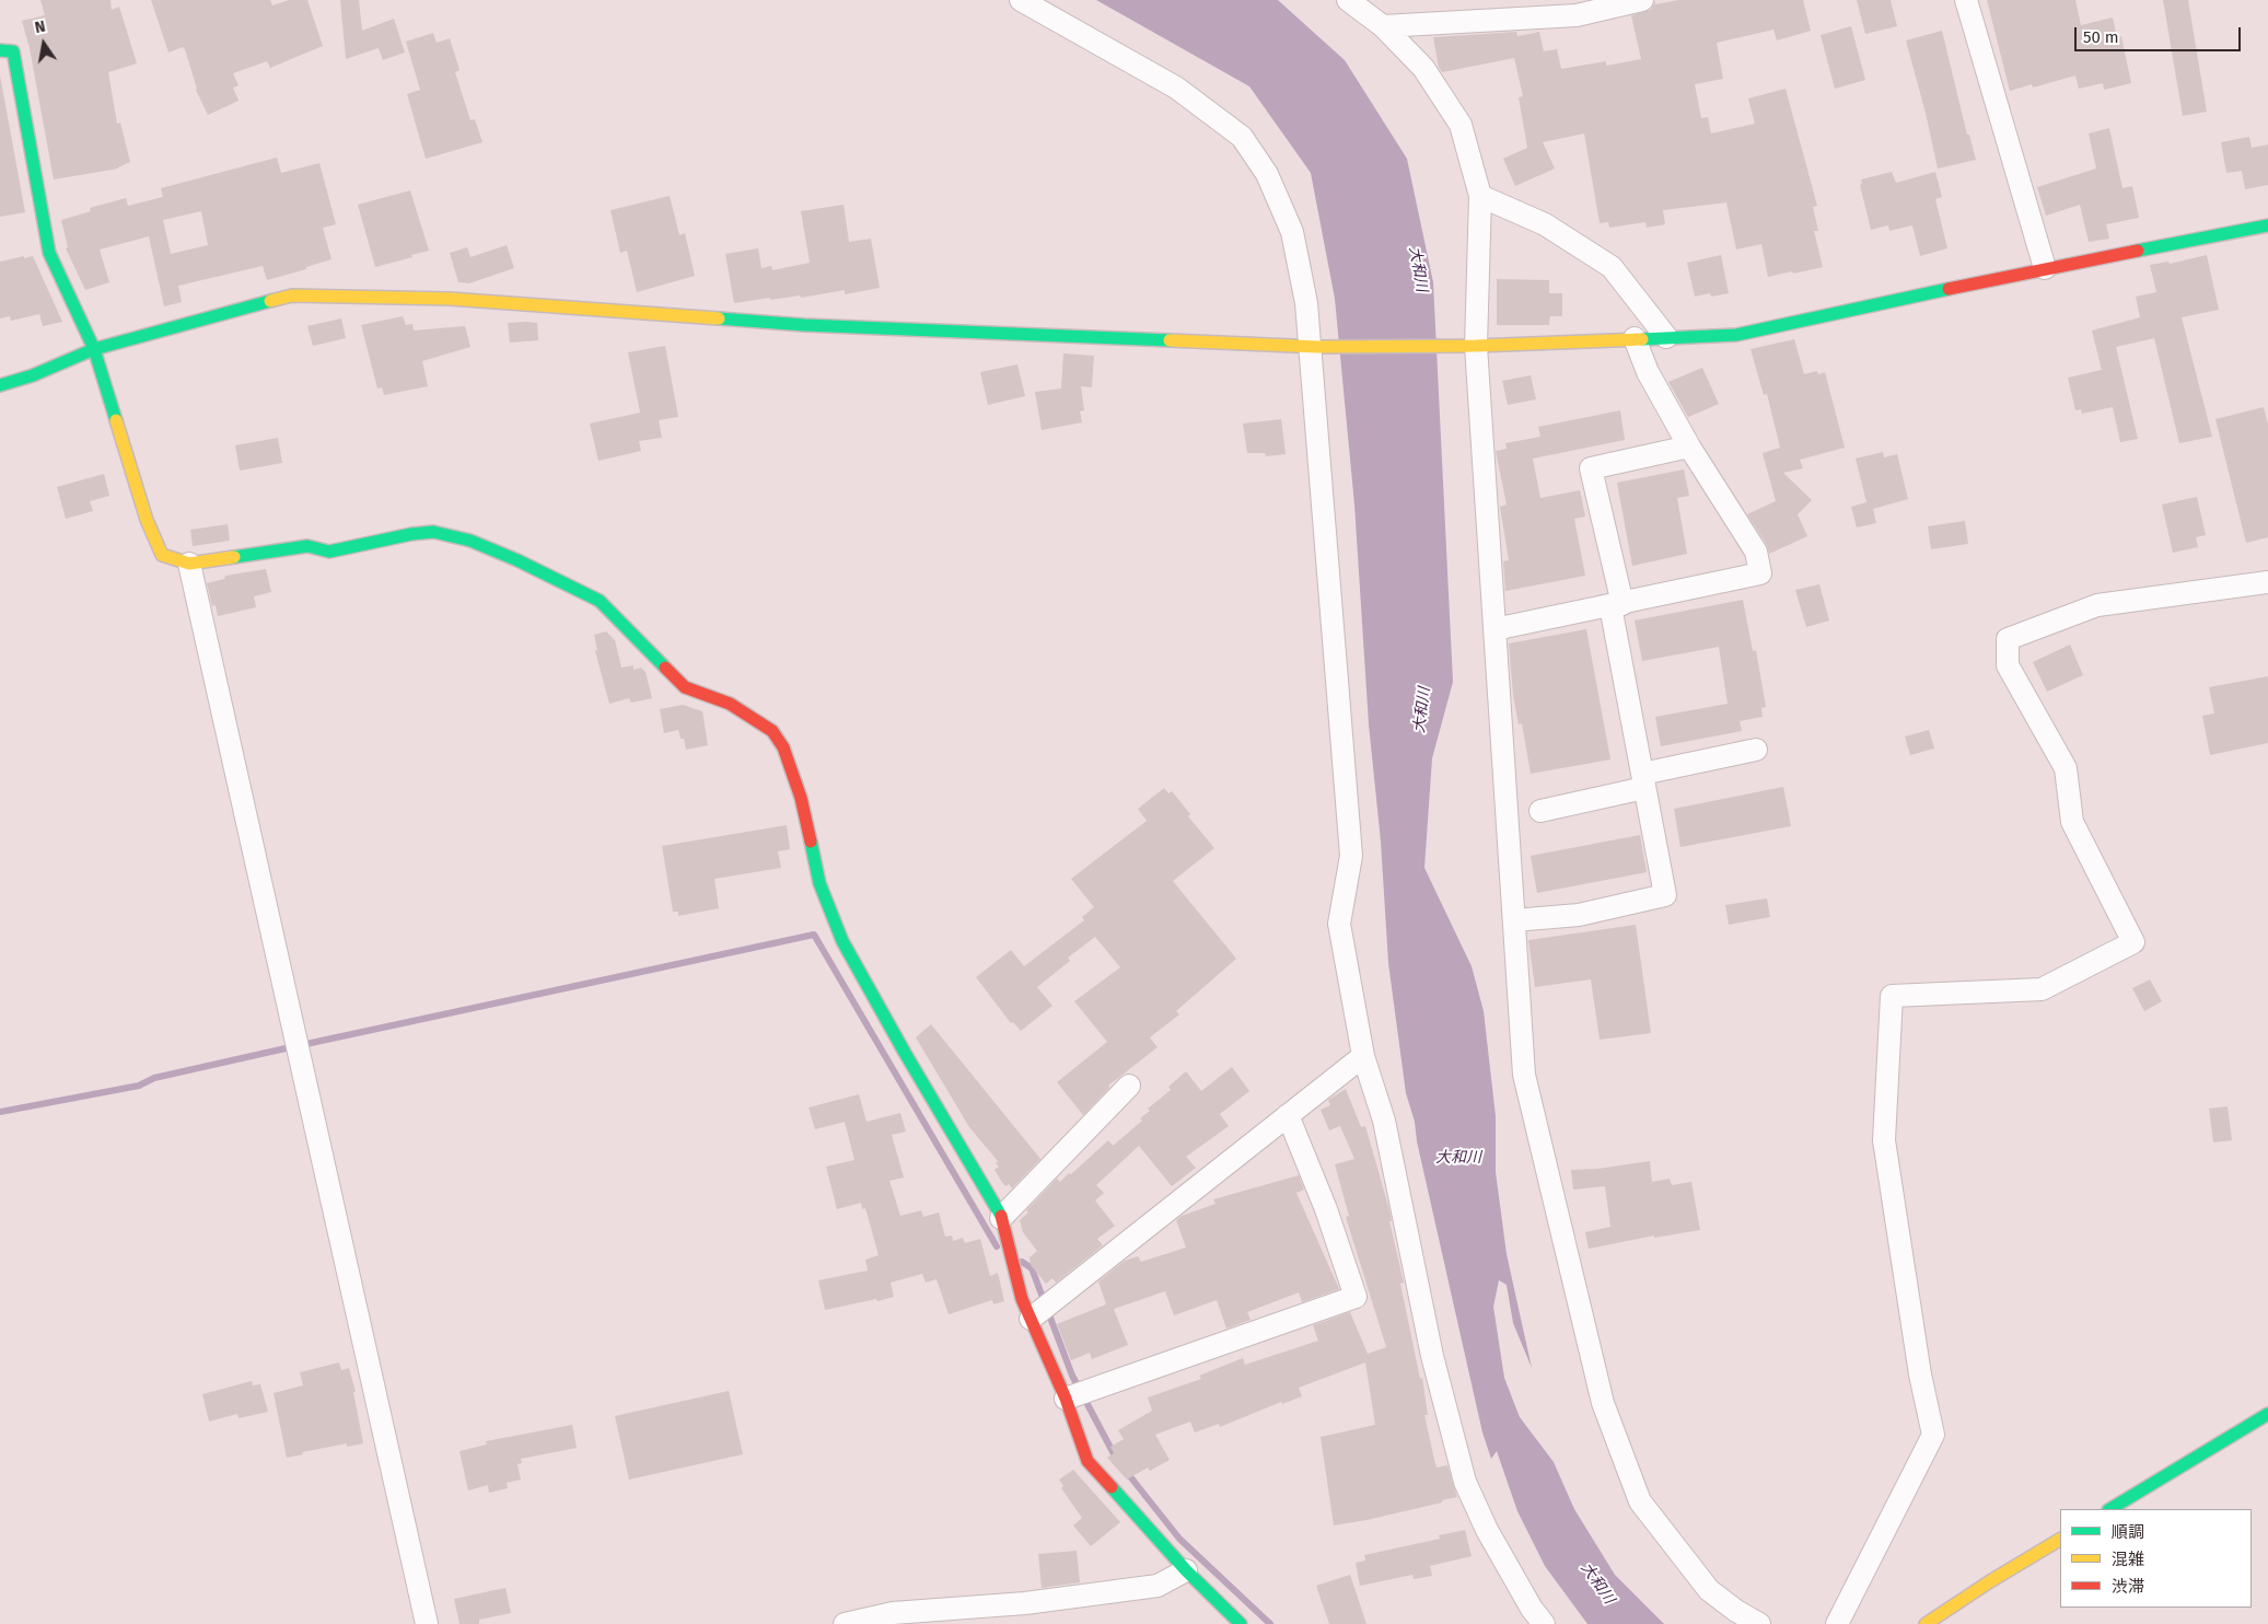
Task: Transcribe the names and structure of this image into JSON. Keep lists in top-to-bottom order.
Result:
{
  "water": ["大和川"],
  "legend": ["順調", "混雑", "渋滞"],
  "scale_bar": "50 m",
  "north": "top"
}
